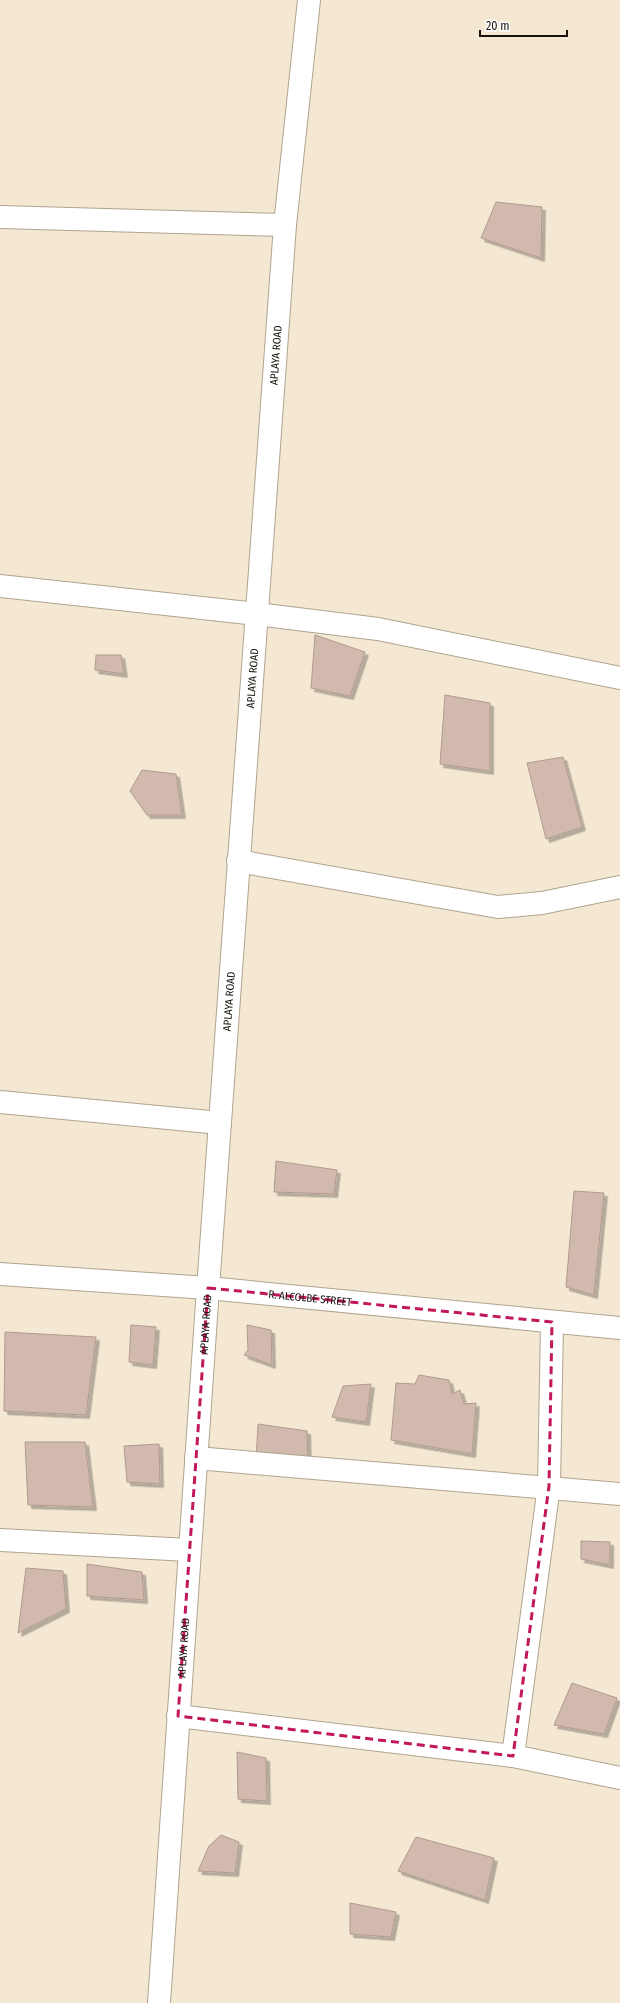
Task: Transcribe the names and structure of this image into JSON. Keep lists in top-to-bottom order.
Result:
{
  "streets": {
    "street": ["APLAYA ROAD", "R. ALCOLBE STREET"]
  },
  "crossings": [
    ["APLAYA ROAD", "R. ALCOLBE STREET"]
  ],
  "scale_bar": "20 m"
}
